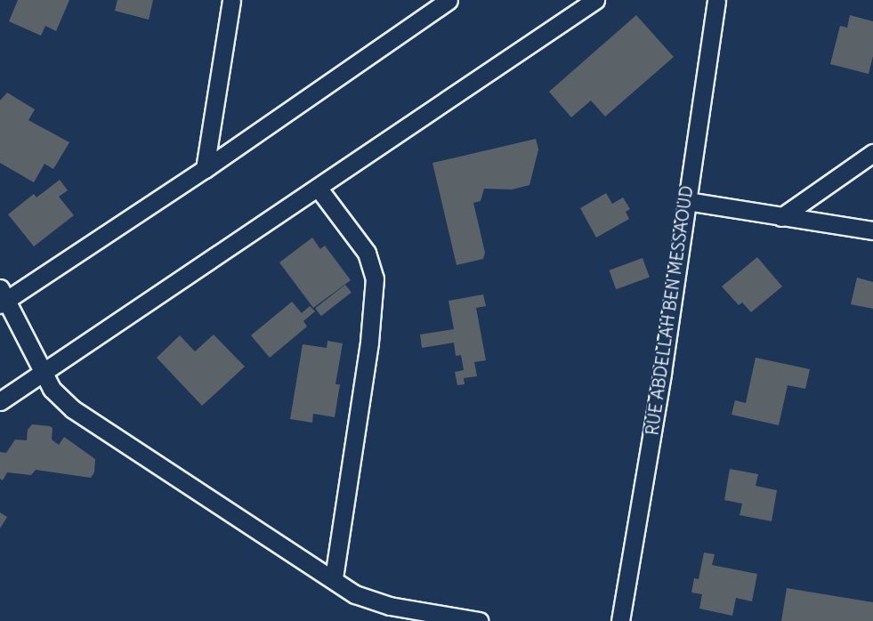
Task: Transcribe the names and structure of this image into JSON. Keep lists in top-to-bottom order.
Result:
{
  "streets": {
    "street": ["RUE ABDELLAH BEN MESSAOUD"]
  }
}
